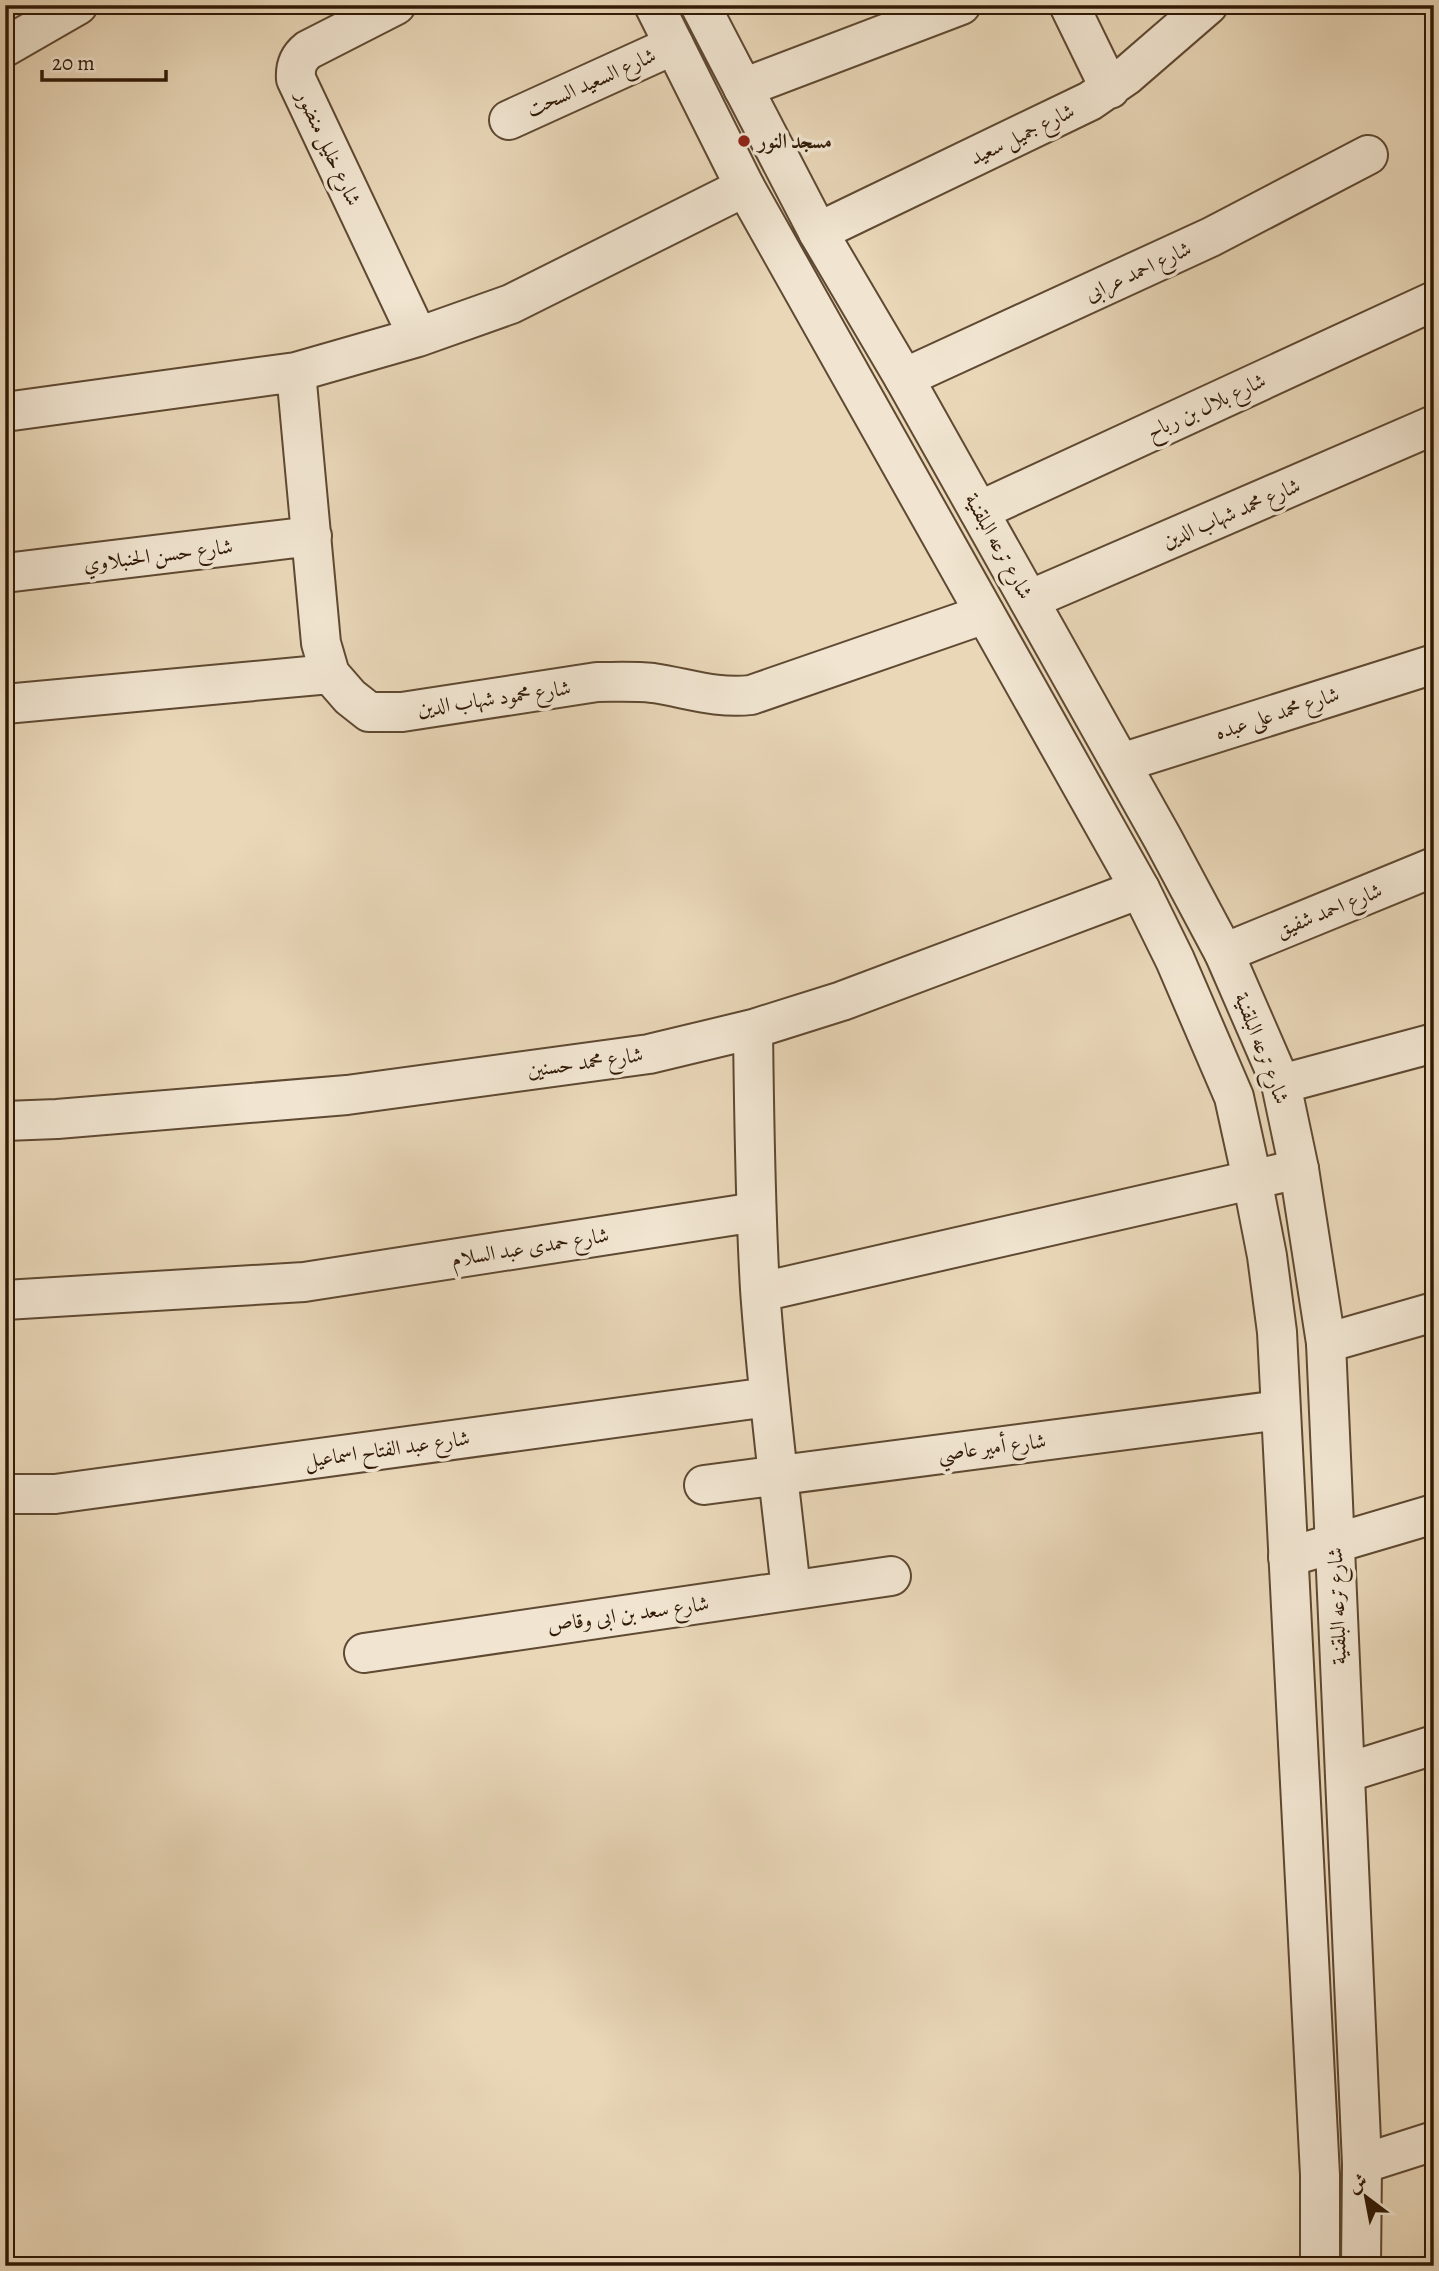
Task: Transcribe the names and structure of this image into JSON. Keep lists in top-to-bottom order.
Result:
{
  "streets": {
    "street": [
      "شارع السعيد السحت",
      "شارع جميل سعيد",
      "شارع خليل منضور",
      "شارع احمد عرابى",
      "شارع بلال بن رباح",
      "شارع محمد شهاب الدين",
      "شارع ترعه البلقنية",
      "شارع حسن الحنبلاوي",
      "شارع محمود شهاب الدين",
      "شارع محمد على عبده",
      "شارع احمد شفيق",
      "شارع محمد حسنين",
      "شارع حمدى عبد السلام",
      "شارع أمير عاصي",
      "شارع عبد الفتاح اسماعيل",
      "شارع سعد بن ابى وقاص"
    ]
  },
  "crossings": [
    ["شارع السعيد السحت", "شارع ترعه البلقنية"],
    ["شارع جميل سعيد", "شارع ترعه البلقنية"],
    ["شارع احمد عرابى", "شارع ترعه البلقنية"],
    ["شارع بلال بن رباح", "شارع ترعه البلقنية"],
    ["شارع محمد شهاب الدين", "شارع ترعه البلقنية"],
    ["شارع ترعه البلقنية", "شارع محمود شهاب الدين"],
    ["شارع ترعه البلقنية", "شارع محمد على عبده"],
    ["شارع ترعه البلقنية", "شارع احمد شفيق"],
    ["شارع ترعه البلقنية", "شارع محمد حسنين"],
    ["شارع ترعه البلقنية", "شارع أمير عاصي"]
  ],
  "places": ["مسجد النور"],
  "scale_bar": "20 m",
  "north": "top left"
}
